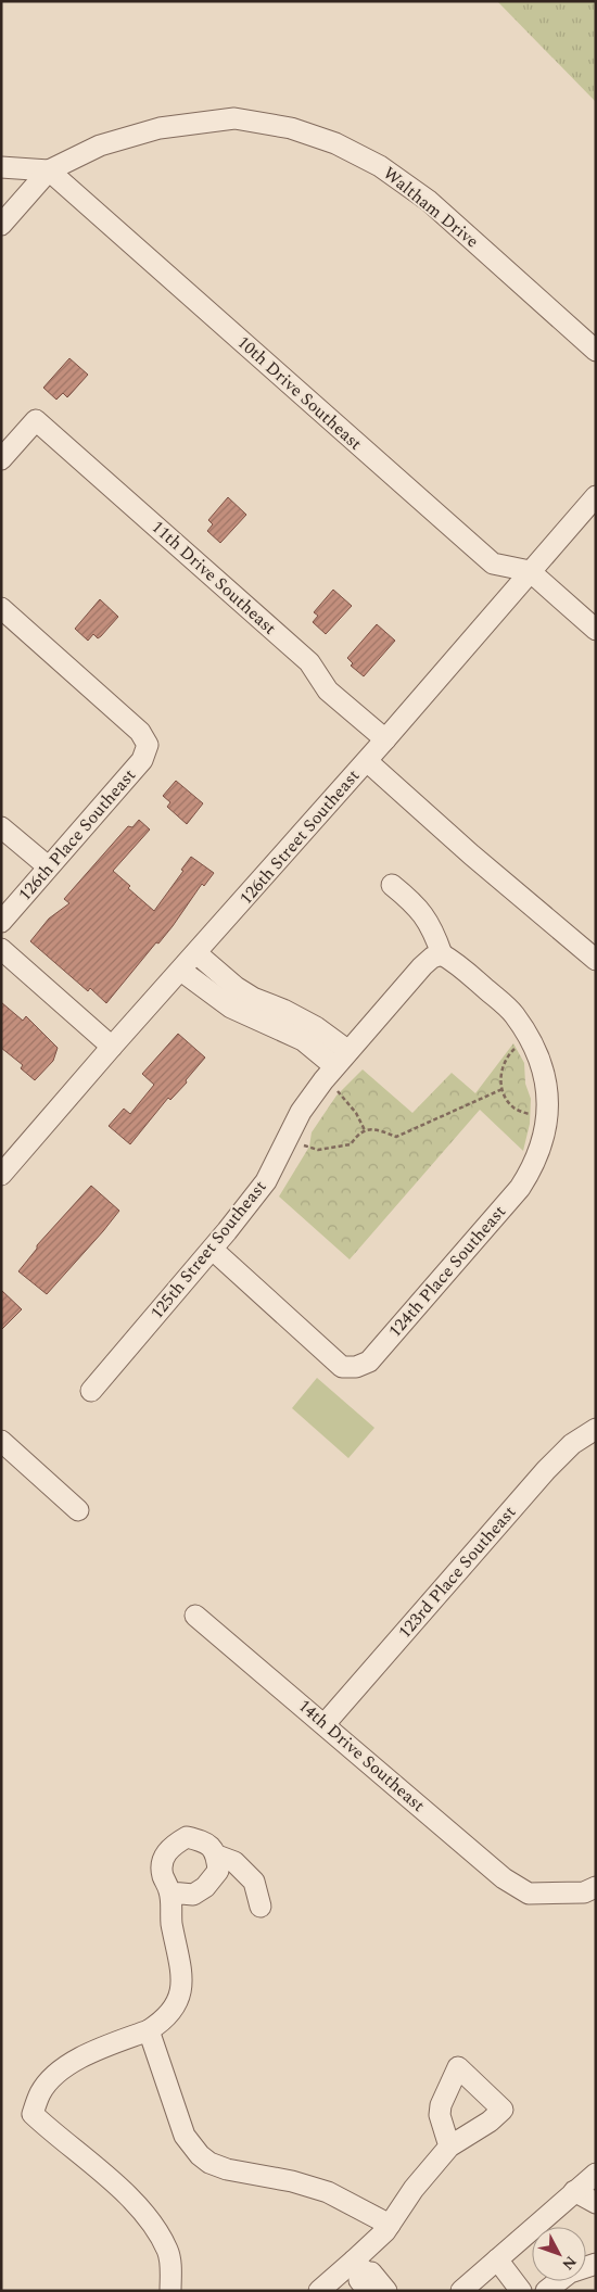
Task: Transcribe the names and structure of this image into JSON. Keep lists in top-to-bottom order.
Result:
{
  "streets": {
    "street": [
      "Waltham Drive",
      "10th Drive Southeast",
      "11th Drive Southeast",
      "126th Place Southeast",
      "126th Street Southeast",
      "125th Street Southeast",
      "124th Place Southeast",
      "123rd Place Southeast",
      "14th Drive Southeast"
    ]
  },
  "crossings": [
    ["Waltham Drive", "10th Drive Southeast"],
    ["10th Drive Southeast", "126th Street Southeast"],
    ["11th Drive Southeast", "126th Street Southeast"],
    ["125th Street Southeast", "124th Place Southeast"],
    ["123rd Place Southeast", "14th Drive Southeast"]
  ],
  "north": "bottom right"
}
